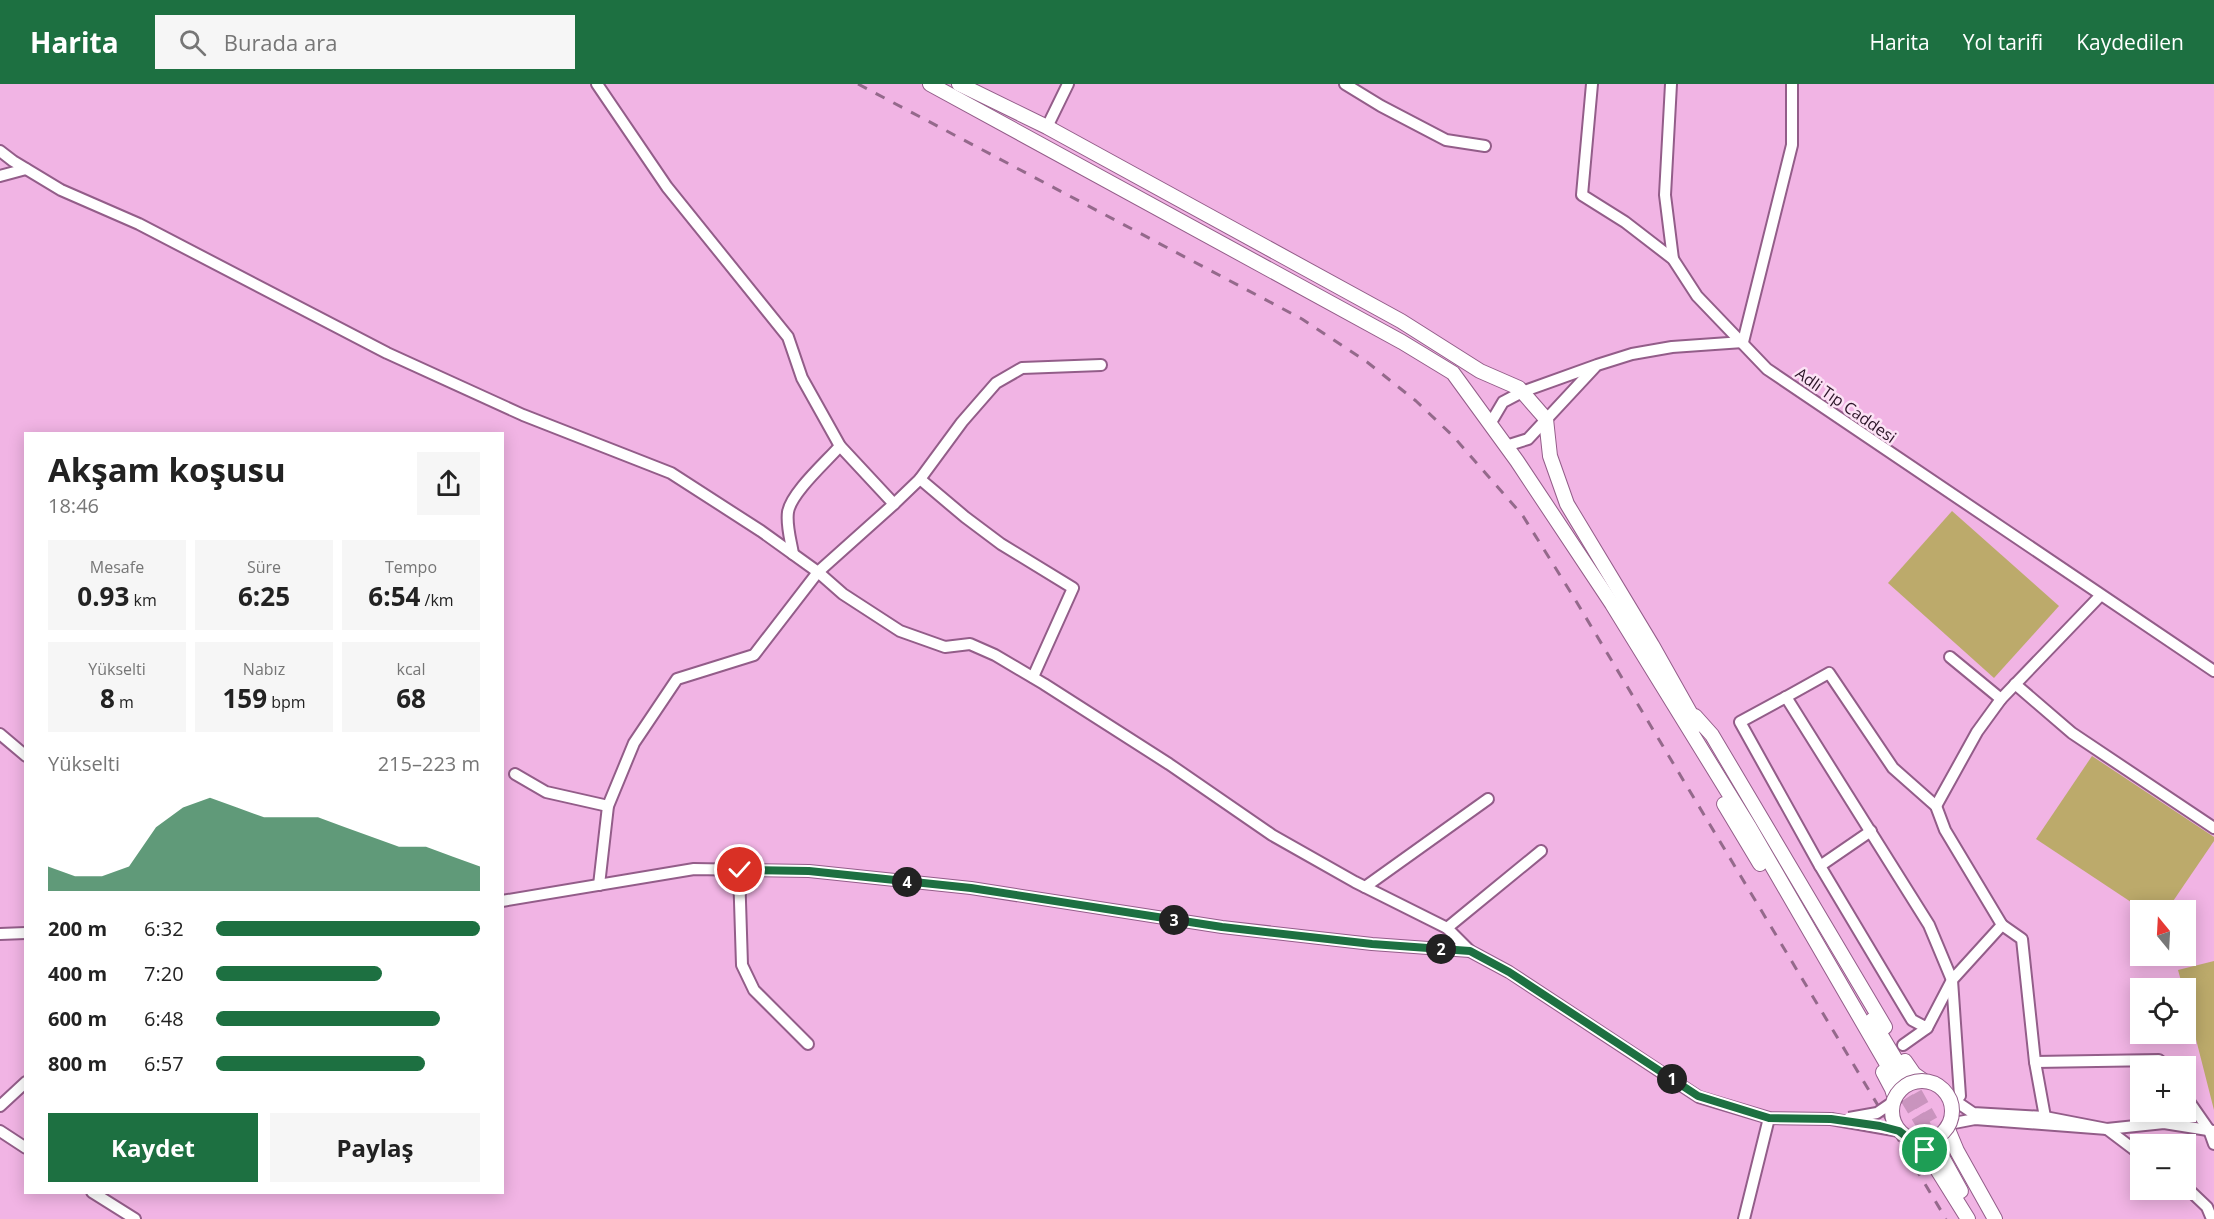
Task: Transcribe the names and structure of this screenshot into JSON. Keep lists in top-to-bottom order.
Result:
{
  "streets": {
    "street": ["Adli Tıp Caddesi"]
  },
  "north": "top",
  "page": {
    "header": "Harita",
    "search": "Burada ara",
    "nav": ["Harita", "Yol tarifi", "Kaydedilen"],
    "heading": ["Akşam koşusu", "18:46"],
    "stats": [
      ["Mesafe", "0.93 km"],
      ["Süre", "6:25"],
      ["Tempo", "6:54 /km"],
      ["Yükselti", "8 m"],
      ["Nabız", "159 bpm"],
      ["kcal", "68"]
    ],
    "chart": ["Yükselti", "215–223 m"],
    "pins": [
      "4",
      "3",
      "2",
      "1"
    ],
    "map_buttons": ["+", "−"],
    "list": [
      {
        "name": "200 m",
        "note": "6:32"
      },
      {
        "name": "400 m",
        "note": "7:20"
      },
      {
        "name": "600 m",
        "note": "6:48"
      },
      {
        "name": "800 m",
        "note": "6:57"
      }
    ],
    "buttons": ["Kaydet", "Paylaş"]
  }
}
